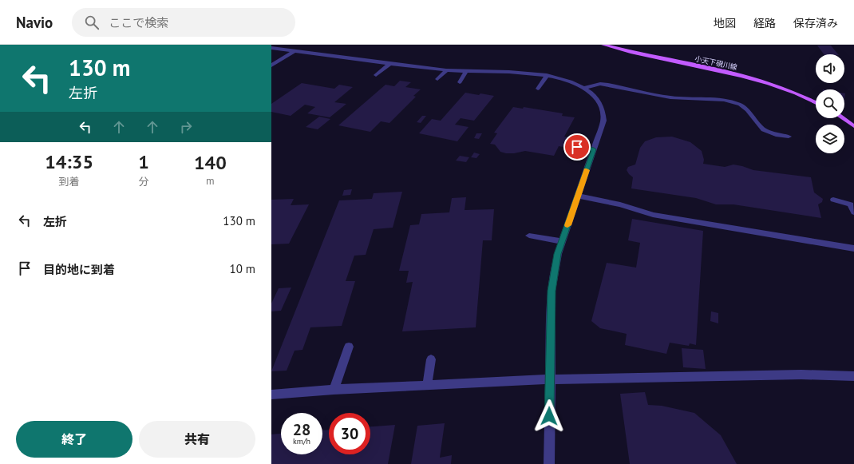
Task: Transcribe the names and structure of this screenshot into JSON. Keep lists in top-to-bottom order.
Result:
{
  "streets": {
    "main road": ["小天下硯川線"]
  },
  "page": {
    "header": "Navio",
    "search": "ここで検索",
    "nav": ["地図", "経路", "保存済み"],
    "turn": ["130 m", "左折"],
    "eta": [
      "14:35",
      "到着",
      "1",
      "分",
      "140",
      "m"
    ],
    "list": [
      {
        "name": "左折",
        "value": "130 m"
      },
      {
        "name": "目的地に到着",
        "value": "10 m"
      }
    ],
    "speed": "28 km/h",
    "limit": "30",
    "buttons": ["終了", "共有"]
  }
}
